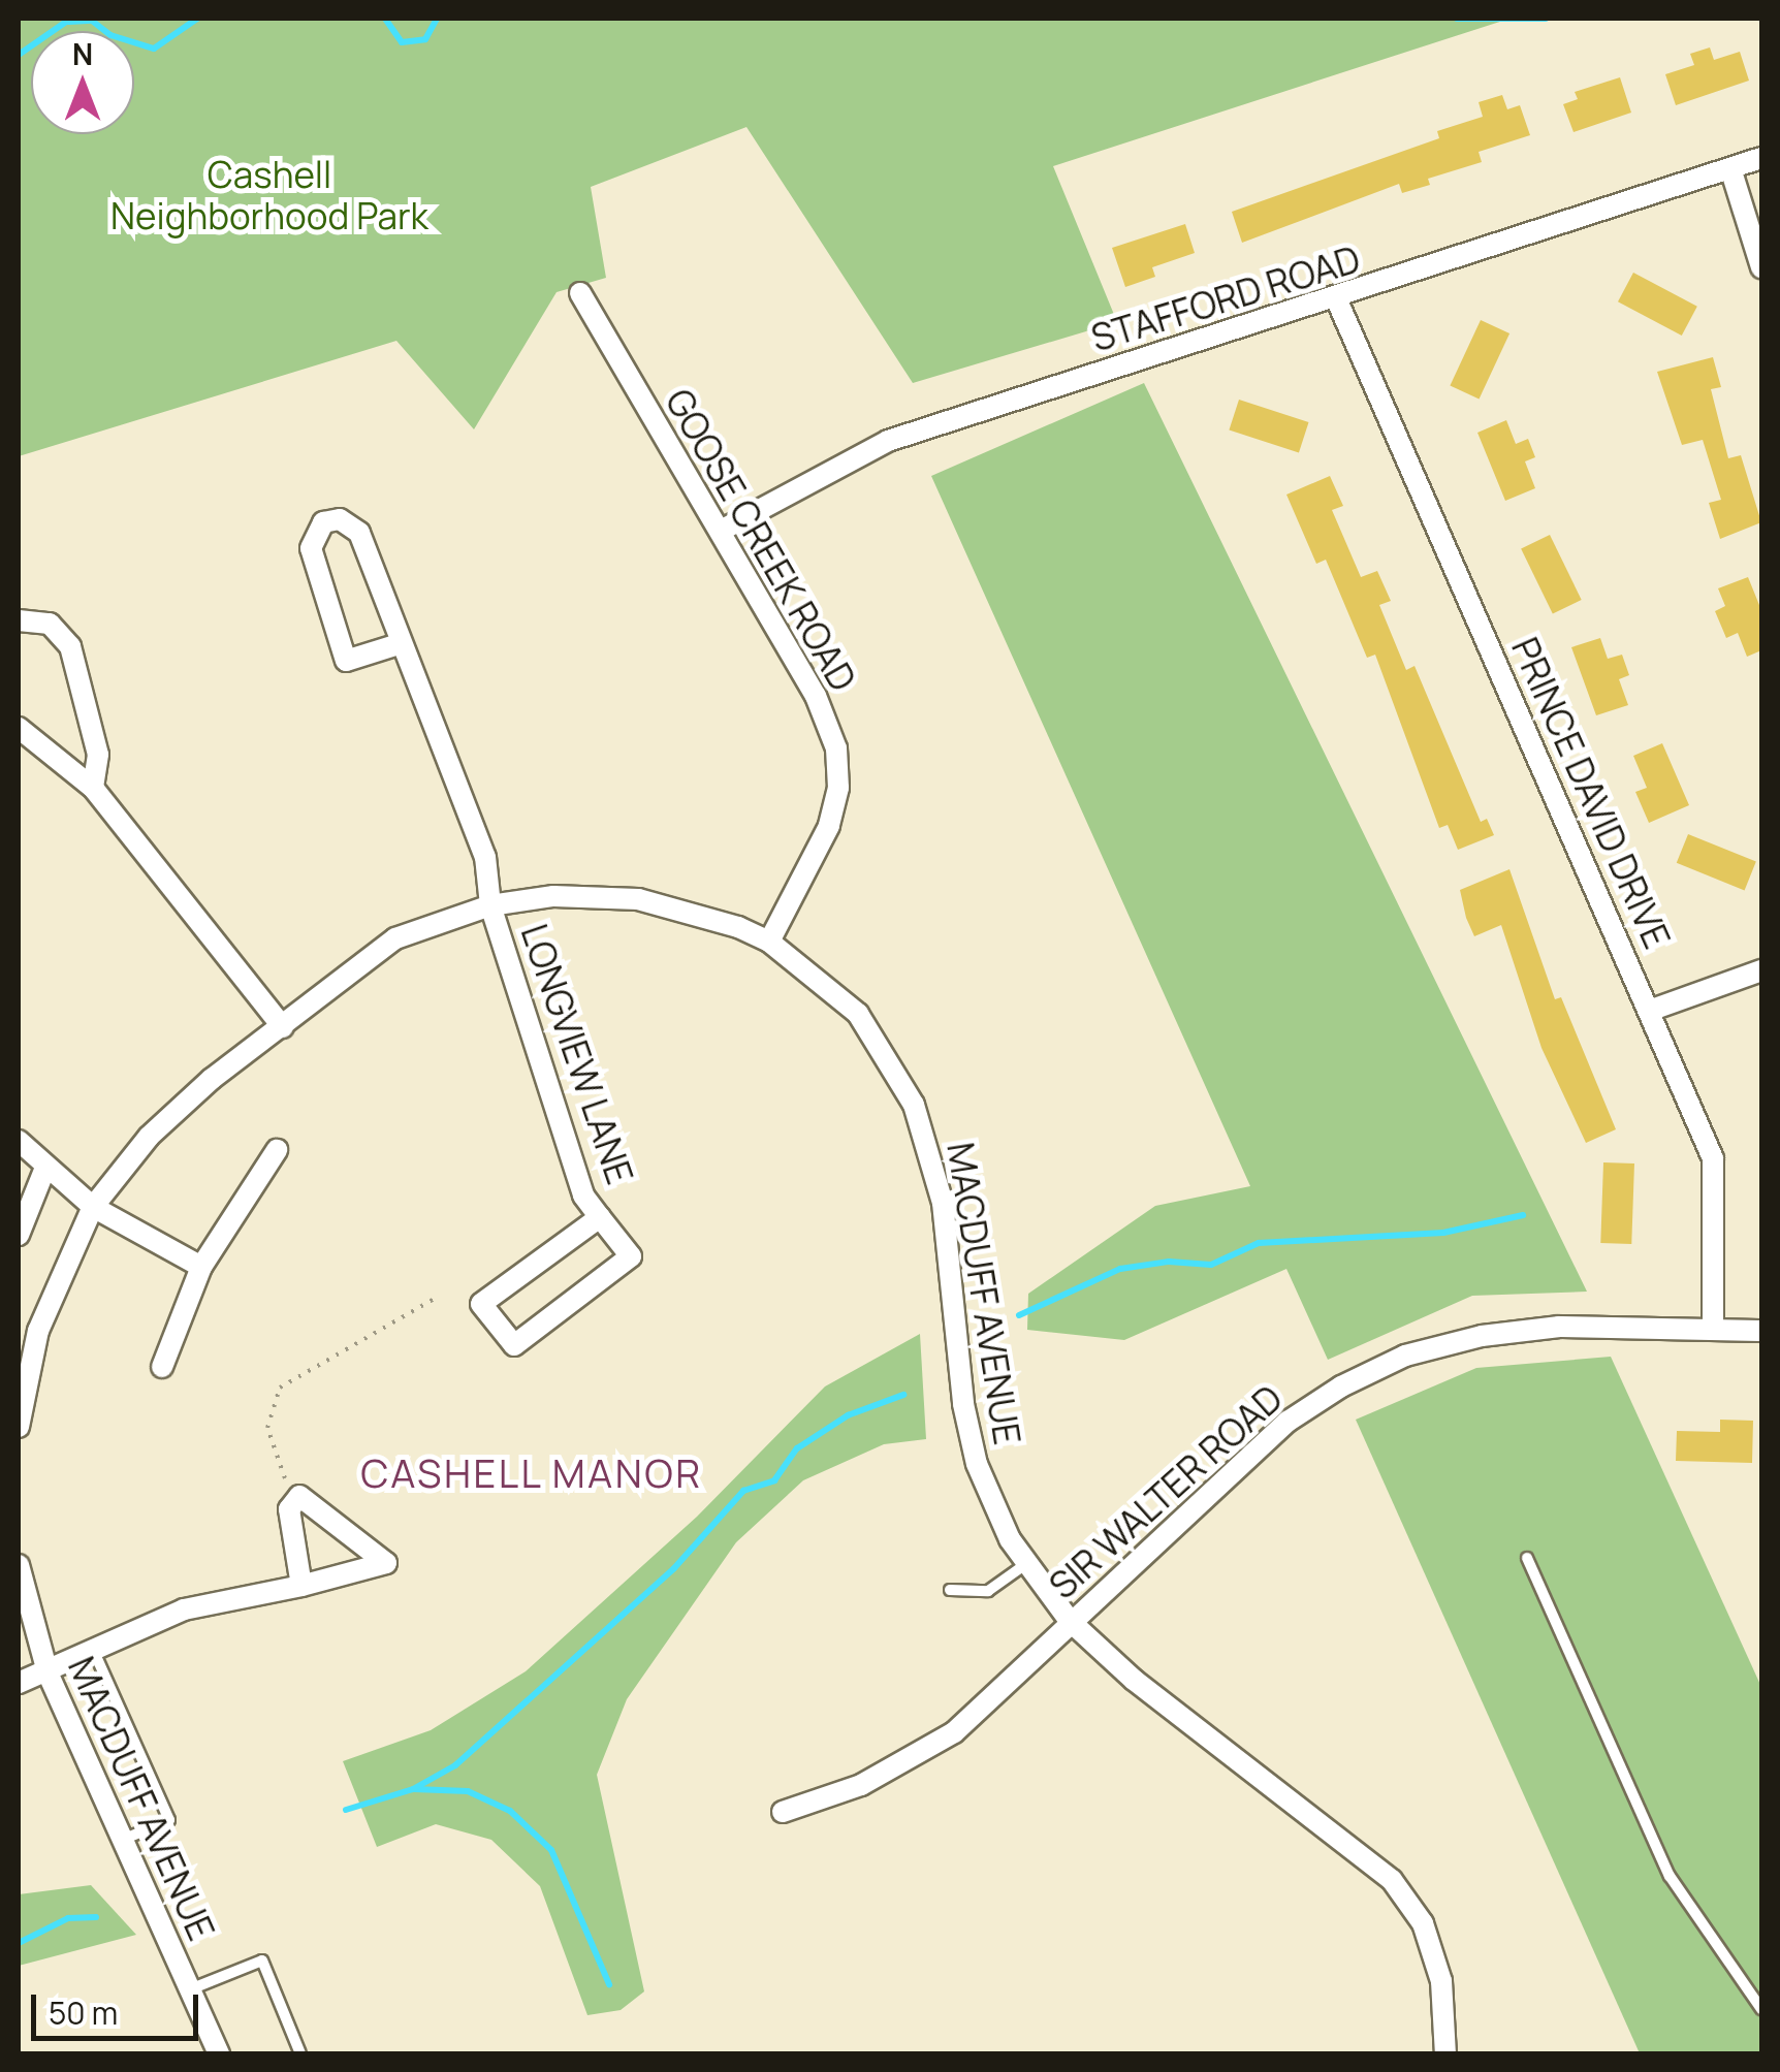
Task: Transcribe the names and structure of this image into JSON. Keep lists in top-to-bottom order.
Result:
{
  "streets": {
    "street": [
      "STAFFORD ROAD",
      "GOOSE CREEK ROAD",
      "PRINCE DAVID DRIVE",
      "LONGVIEW LANE",
      "MACDUFF AVENUE",
      "SIR WALTER ROAD"
    ]
  },
  "crossings": [
    ["STAFFORD ROAD", "GOOSE CREEK ROAD"],
    ["STAFFORD ROAD", "PRINCE DAVID DRIVE"],
    ["GOOSE CREEK ROAD", "MACDUFF AVENUE"],
    ["PRINCE DAVID DRIVE", "SIR WALTER ROAD"],
    ["LONGVIEW LANE", "MACDUFF AVENUE"],
    ["MACDUFF AVENUE", "SIR WALTER ROAD"]
  ],
  "districts": ["CASHELL MANOR"],
  "parks": ["Cashell Neighborhood Park"],
  "scale_bar": "50 m",
  "north": "top"
}
